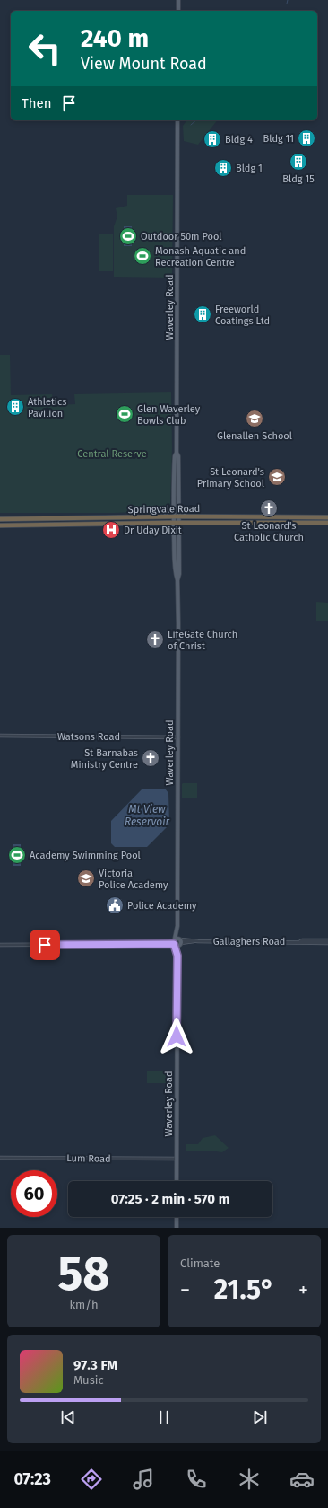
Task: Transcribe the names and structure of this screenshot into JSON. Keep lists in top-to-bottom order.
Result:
{
  "streets": {
    "highway": ["Springvale Road"],
    "main road": ["Waverley Road"],
    "street": ["Watsons Road", "Gallaghers Road", "Lum Road"]
  },
  "crossings": [
    ["Waverley Road", "Springvale Road"],
    ["Waverley Road", "Watsons Road"],
    ["Waverley Road", "Gallaghers Road"],
    ["Waverley Road", "Lum Road"]
  ],
  "water": ["Mt View Reservoir"],
  "parks": ["Central Reserve"],
  "places": {
    "building": [
      "Bldg 11",
      "Bldg 4",
      "Bldg 15",
      "Bldg 1",
      "Freeworld Coatings Ltd",
      "Athletics Pavilion"
    ],
    "sports": [
      "Outdoor 50m Pool",
      "Monash Aquatic and Recreation Centre",
      "Glen Waverley Bowls Club",
      "Academy Swimming Pool"
    ],
    "school or university": ["Glenallen School", "St Leonard's Primary School", "Victoria Police Academy"],
    "church": ["St Leonard's Catholic Church", "LifeGate Church of Christ", "St Barnabas Ministry Centre"],
    "hospital": ["Dr Uday Dixit"],
    "public building": ["Police Academy"]
  },
  "page": {
    "turn": ["240 m", "View Mount Road"],
    "then": "Then",
    "limit": "60",
    "trip": "07:25 · 2 min · 570 m",
    "tile": [
      ["58", "km/h"],
      "Climate"
    ],
    "heat": ["−", "21.5°", "+"],
    "song": ["97.3 FM", "Music"],
    "tabs": "07:23"
  }
}
